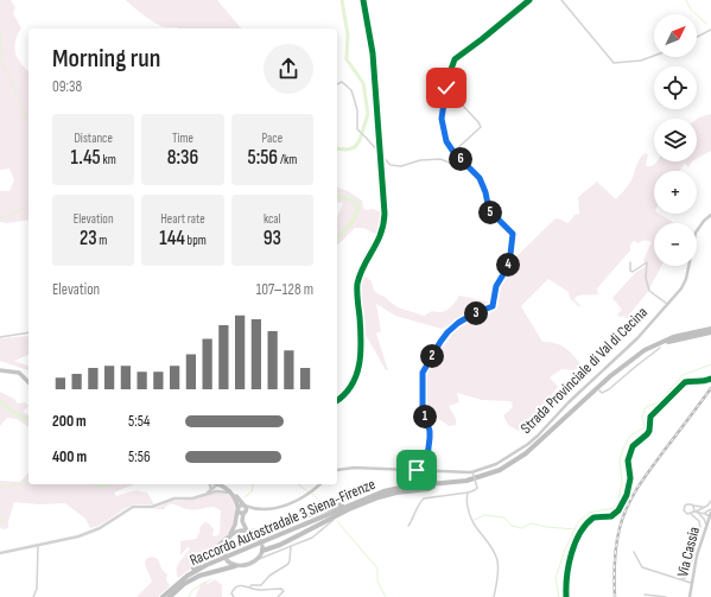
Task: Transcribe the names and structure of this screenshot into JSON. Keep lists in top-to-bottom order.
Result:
{
  "streets": {
    "highway": ["Raccordo Autostradale 3 Siena-Firenze"],
    "main road": ["Strada Provinciale di Val di Cecina", "Via Cassia"]
  },
  "north": "top right",
  "page": {
    "map_buttons": ["+", "−"],
    "heading": ["Morning run", "09:38"],
    "stats": [
      ["Distance", "1.45 km"],
      ["Time", "8:36"],
      ["Pace", "5:56 /km"],
      ["Elevation", "23 m"],
      ["Heart rate", "144 bpm"],
      ["kcal", "93"]
    ],
    "pins": [
      "6",
      "5",
      "4",
      "3",
      "2",
      "1"
    ],
    "chart": ["Elevation", "107–128 m"],
    "list": [
      {
        "name": "200 m",
        "note": "5:54"
      },
      {
        "name": "400 m",
        "note": "5:56"
      }
    ]
  }
}
